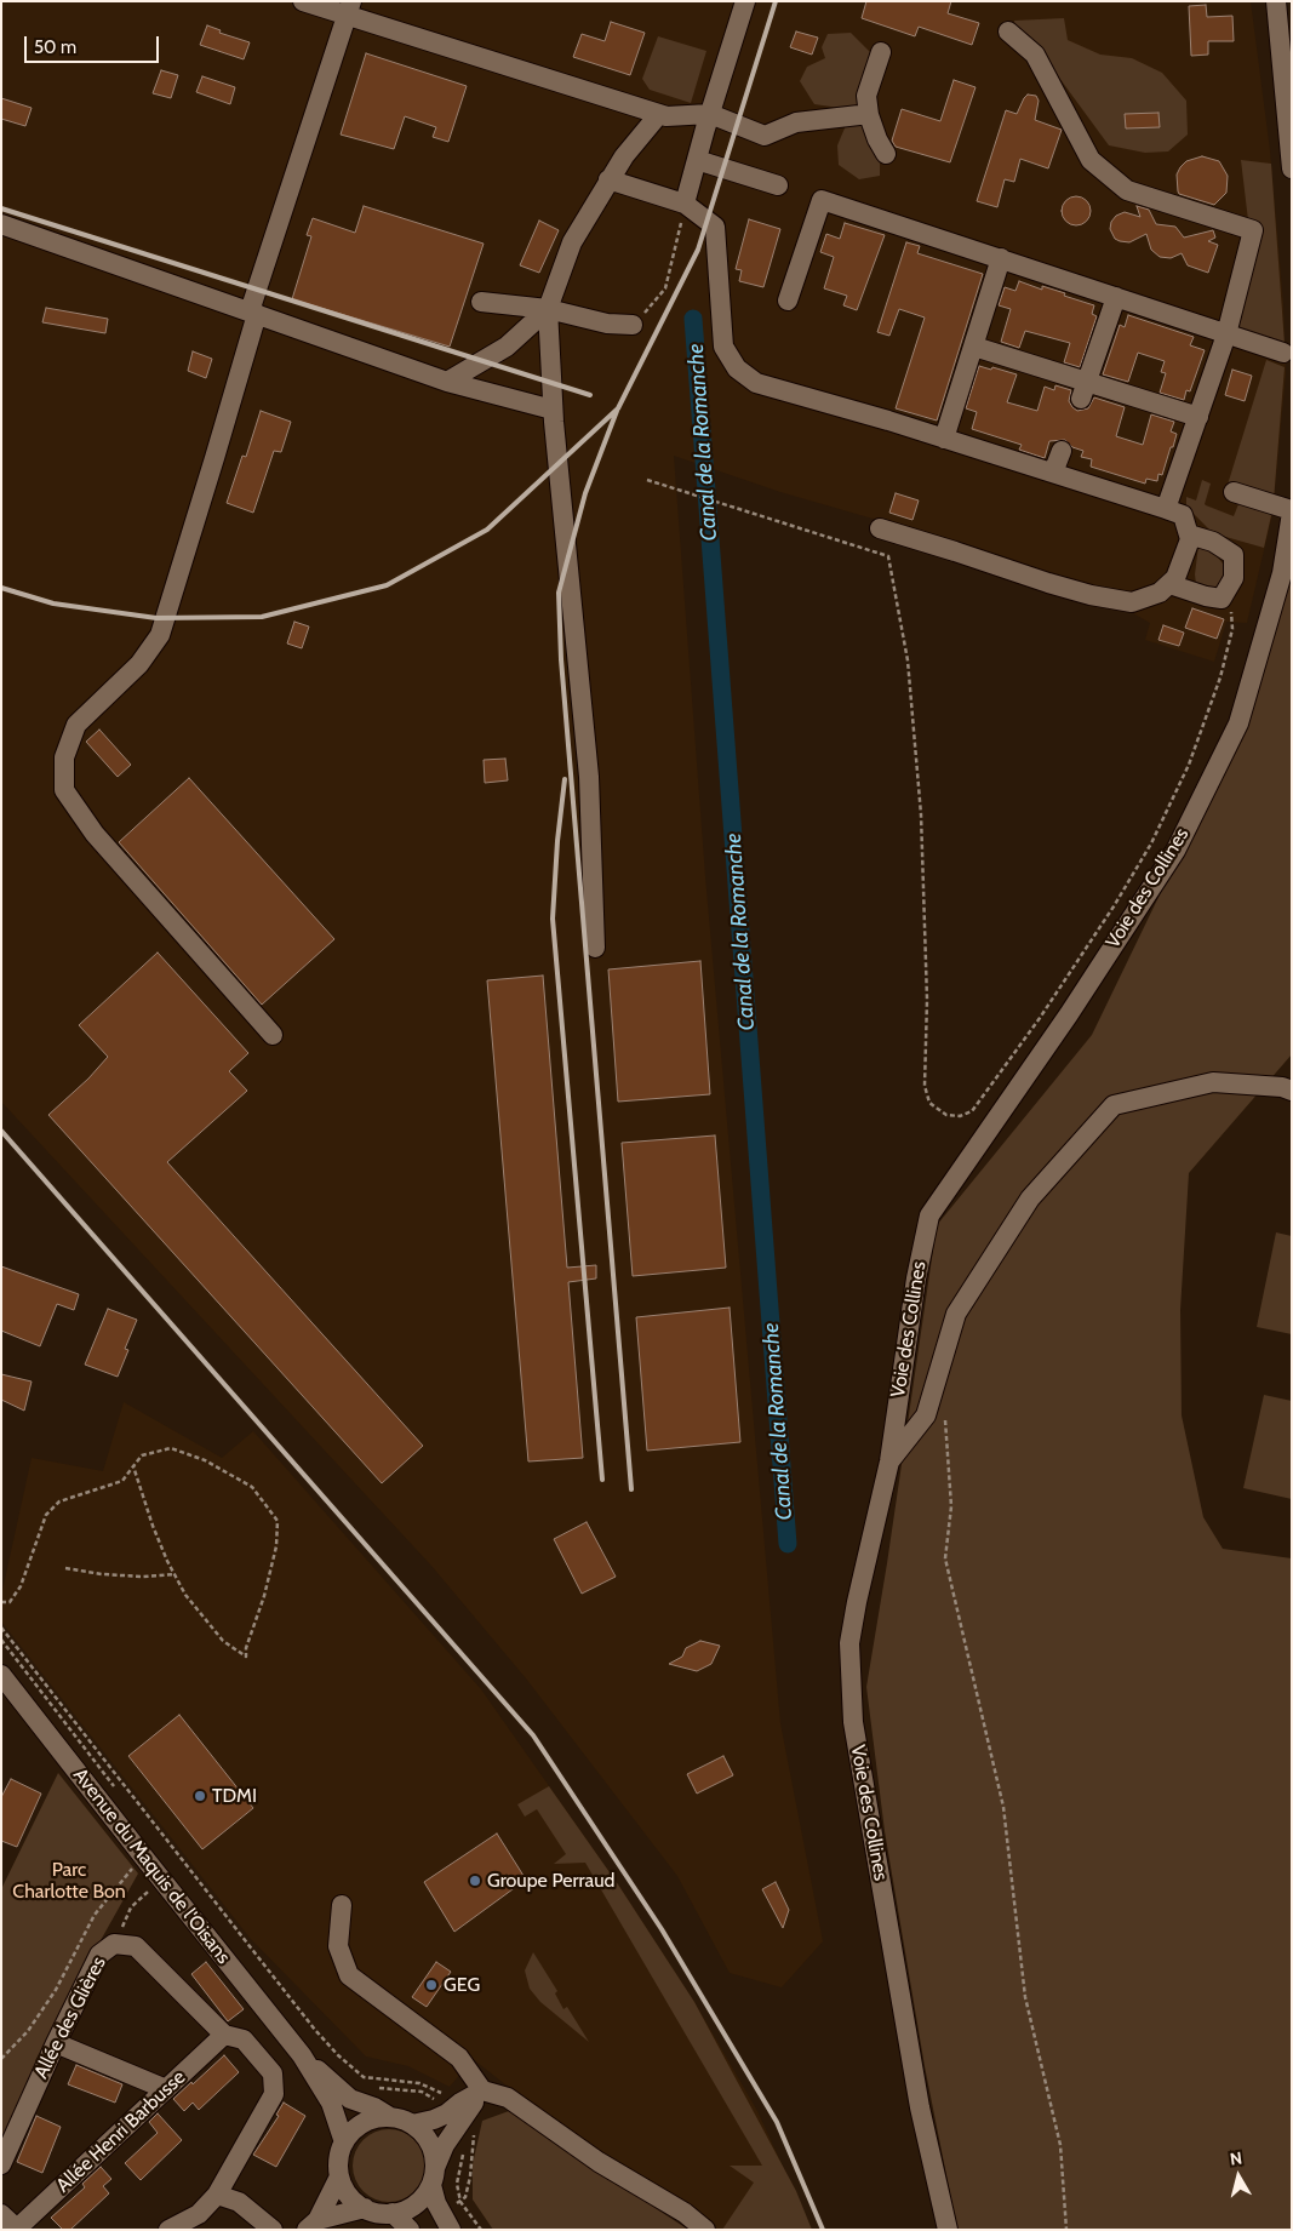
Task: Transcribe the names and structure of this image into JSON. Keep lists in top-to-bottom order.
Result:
{
  "streets": {
    "street": [
      "Voie des Collines",
      "Avenue du Maquis de l'Oisans",
      "Allée des Glières",
      "Allée Henri Barbusse"
    ]
  },
  "crossings": [
    ["Allée des Glières", "Allée Henri Barbusse"]
  ],
  "water": ["Canal de la Romanche"],
  "parks": ["Parc Charlotte Bon"],
  "places": ["TDMI", "Groupe Perraud", "GEG"],
  "scale_bar": "50 m",
  "north": "top"
}
